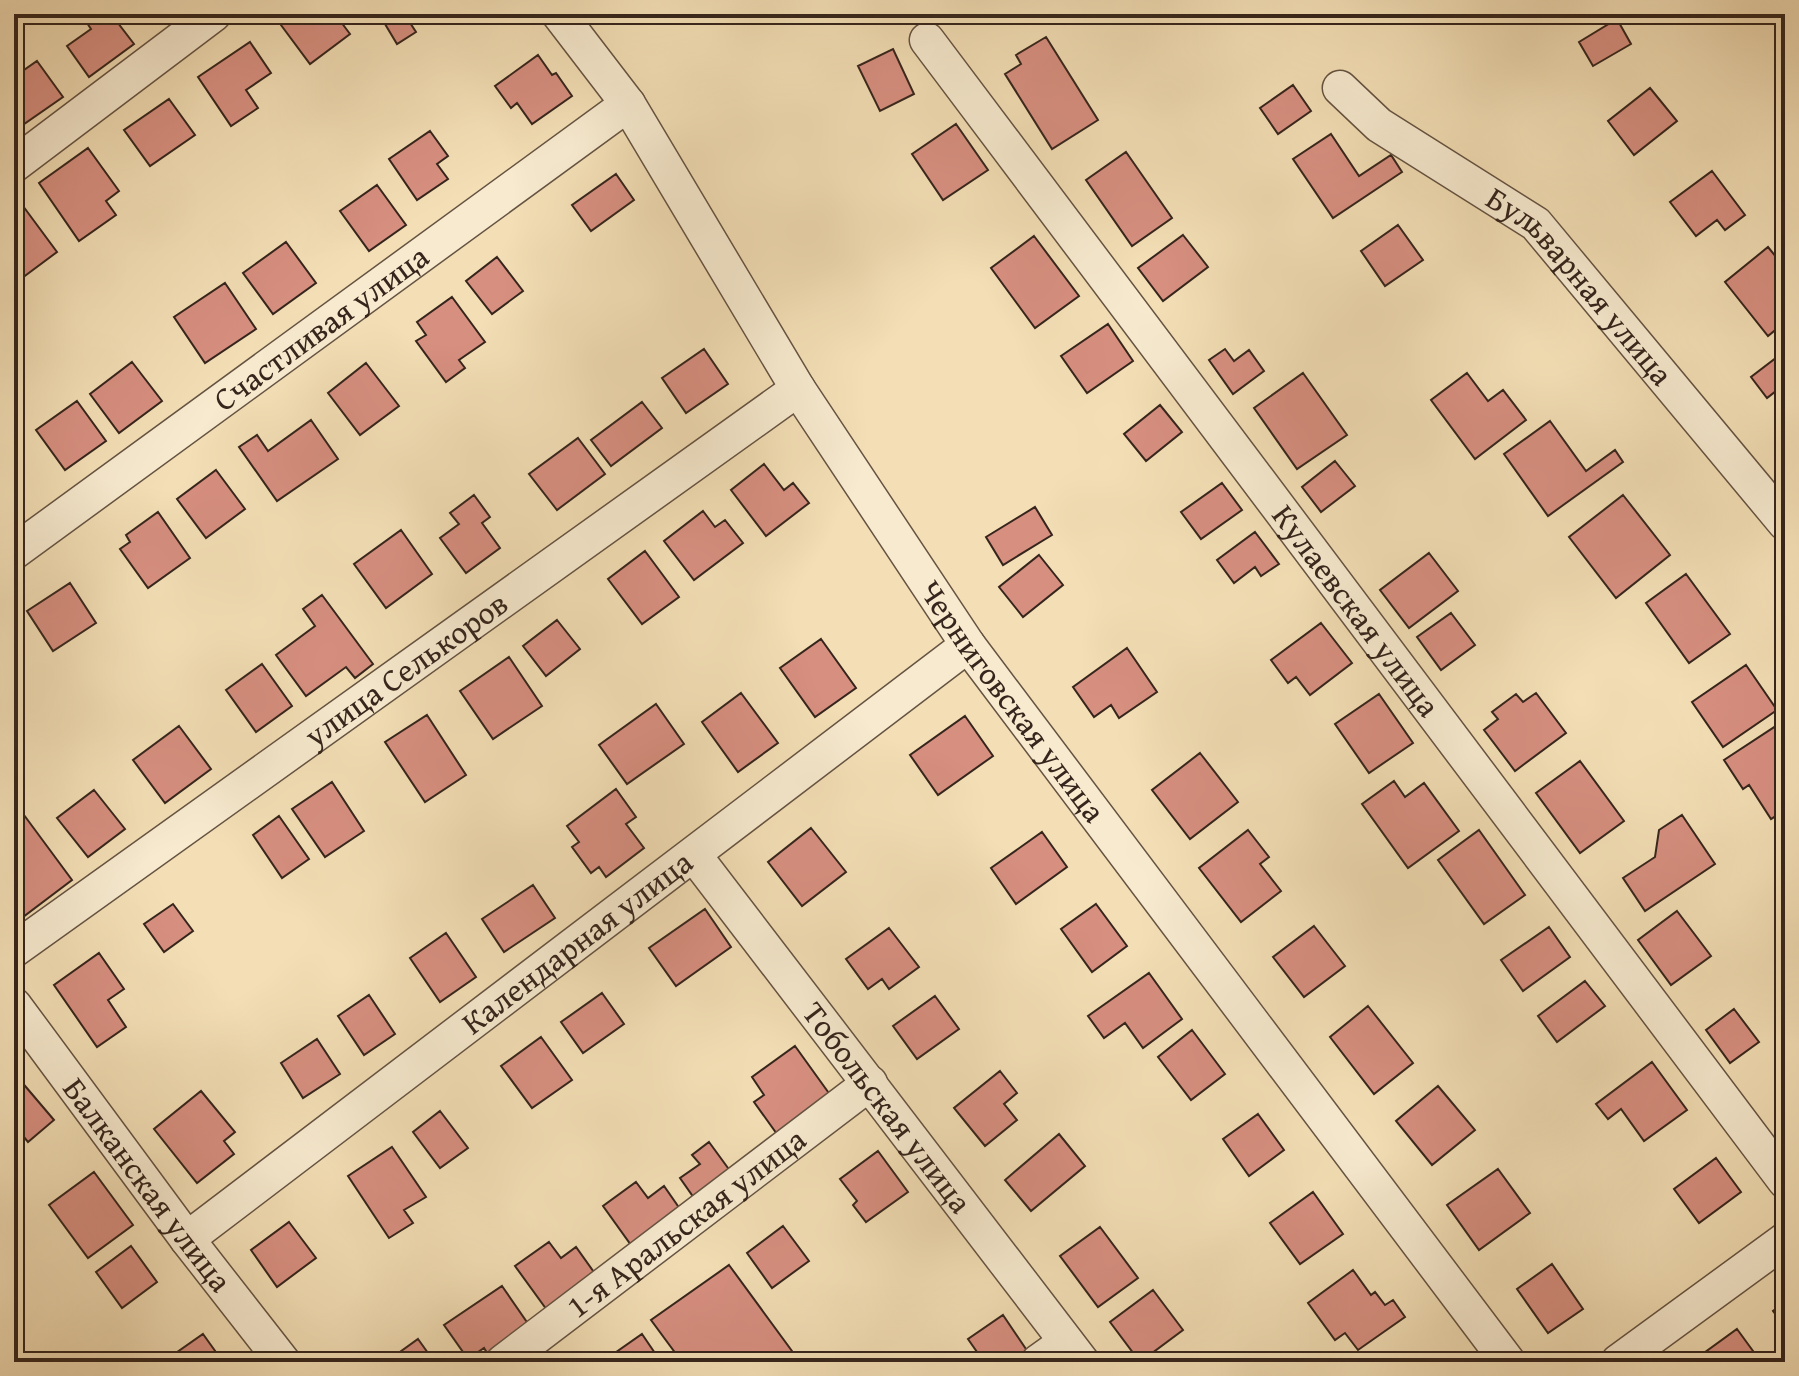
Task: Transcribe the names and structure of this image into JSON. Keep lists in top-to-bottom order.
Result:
{
  "streets": {
    "street": [
      "Бульварная улица",
      "Счастливая улица",
      "Кулаевская улица",
      "улица Селькоров",
      "Черниговская улица",
      "Календарная улица",
      "Тобольская улица",
      "Балканская улица",
      "1-я Аральская улица"
    ]
  },
  "crossings": [
    ["Счастливая улица", "Черниговская улица"],
    ["улица Селькоров", "Черниговская улица"],
    ["Черниговская улица", "Календарная улица"],
    ["Календарная улица", "Тобольская улица"],
    ["Календарная улица", "Балканская улица"],
    ["Тобольская улица", "1-я Аральская улица"]
  ]
}
